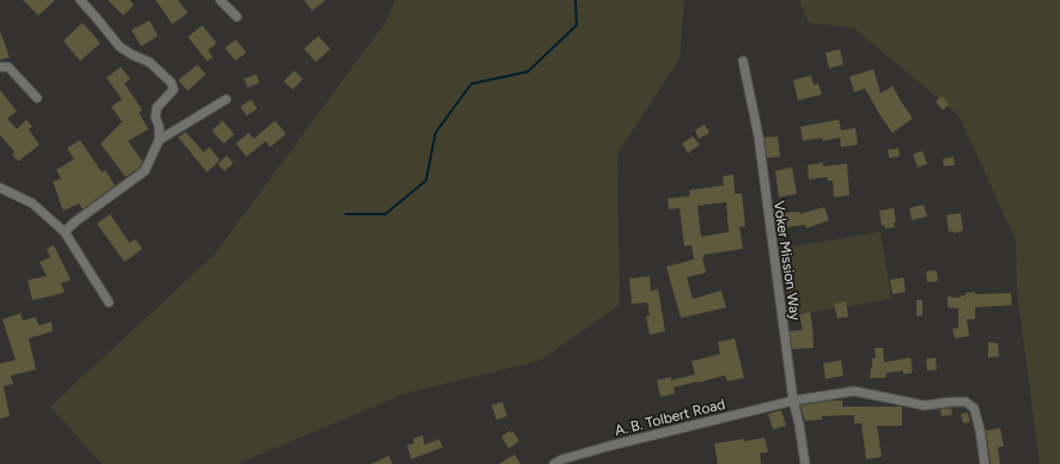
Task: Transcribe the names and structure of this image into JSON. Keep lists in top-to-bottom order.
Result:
{
  "streets": {
    "street": ["Voker Mission Way", "A. B. Tolbert Road"]
  },
  "crossings": [
    ["Voker Mission Way", "A. B. Tolbert Road"]
  ]
}
